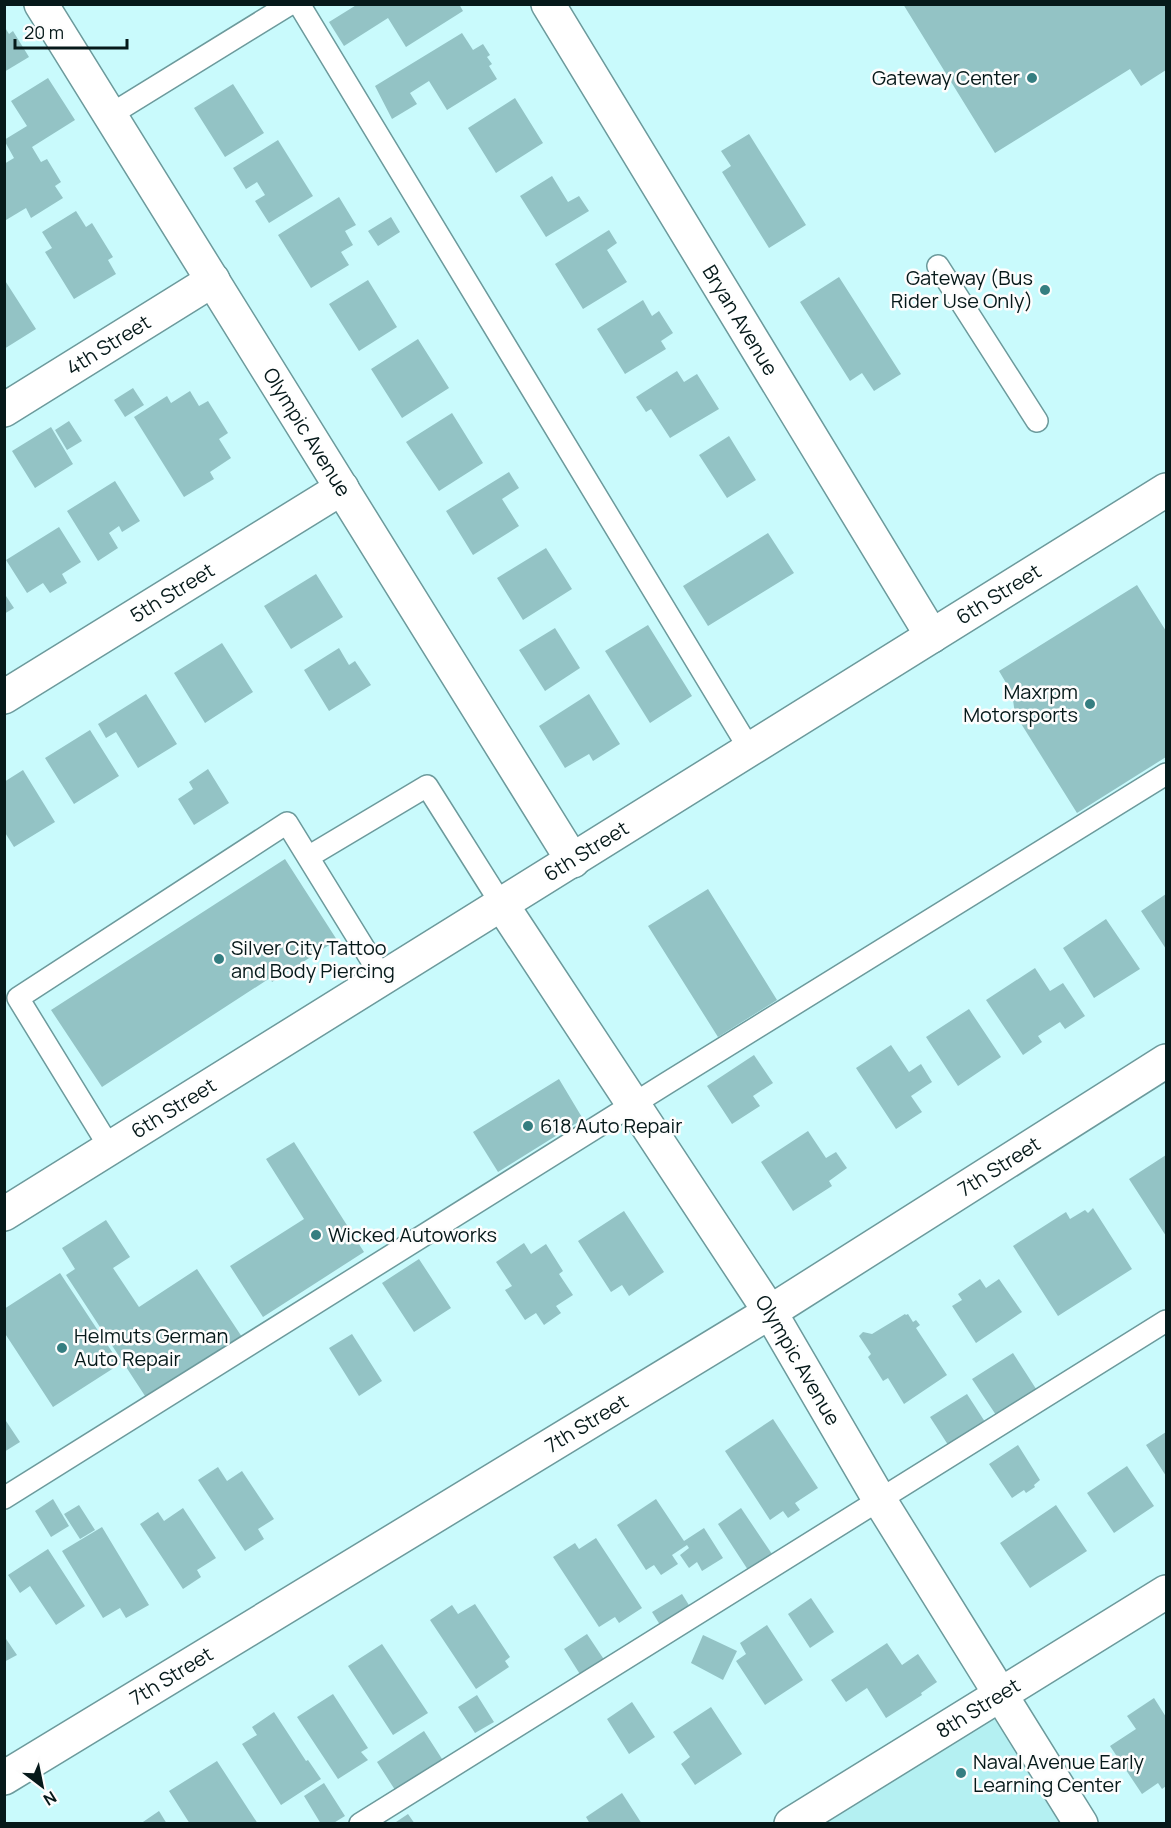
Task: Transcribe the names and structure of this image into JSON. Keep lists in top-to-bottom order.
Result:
{
  "streets": {
    "street": [
      "Bryan Avenue",
      "4th Street",
      "Olympic Avenue",
      "5th Street",
      "6th Street",
      "7th Street",
      "8th Street"
    ]
  },
  "crossings": [
    ["Bryan Avenue", "6th Street"],
    ["4th Street", "Olympic Avenue"],
    ["Olympic Avenue", "5th Street"],
    ["Olympic Avenue", "6th Street"],
    ["Olympic Avenue", "7th Street"],
    ["Olympic Avenue", "8th Street"]
  ],
  "places": [
    "Gateway Center",
    "Gateway (Bus Rider Use Only)",
    "Maxrpm Motorsports",
    "Silver City Tattoo and Body Piercing",
    "618 Auto Repair",
    "Wicked Autoworks",
    "Helmuts German Auto Repair",
    "Naval Avenue Early Learning Center"
  ],
  "scale_bar": "20 m",
  "north": "bottom right"
}
